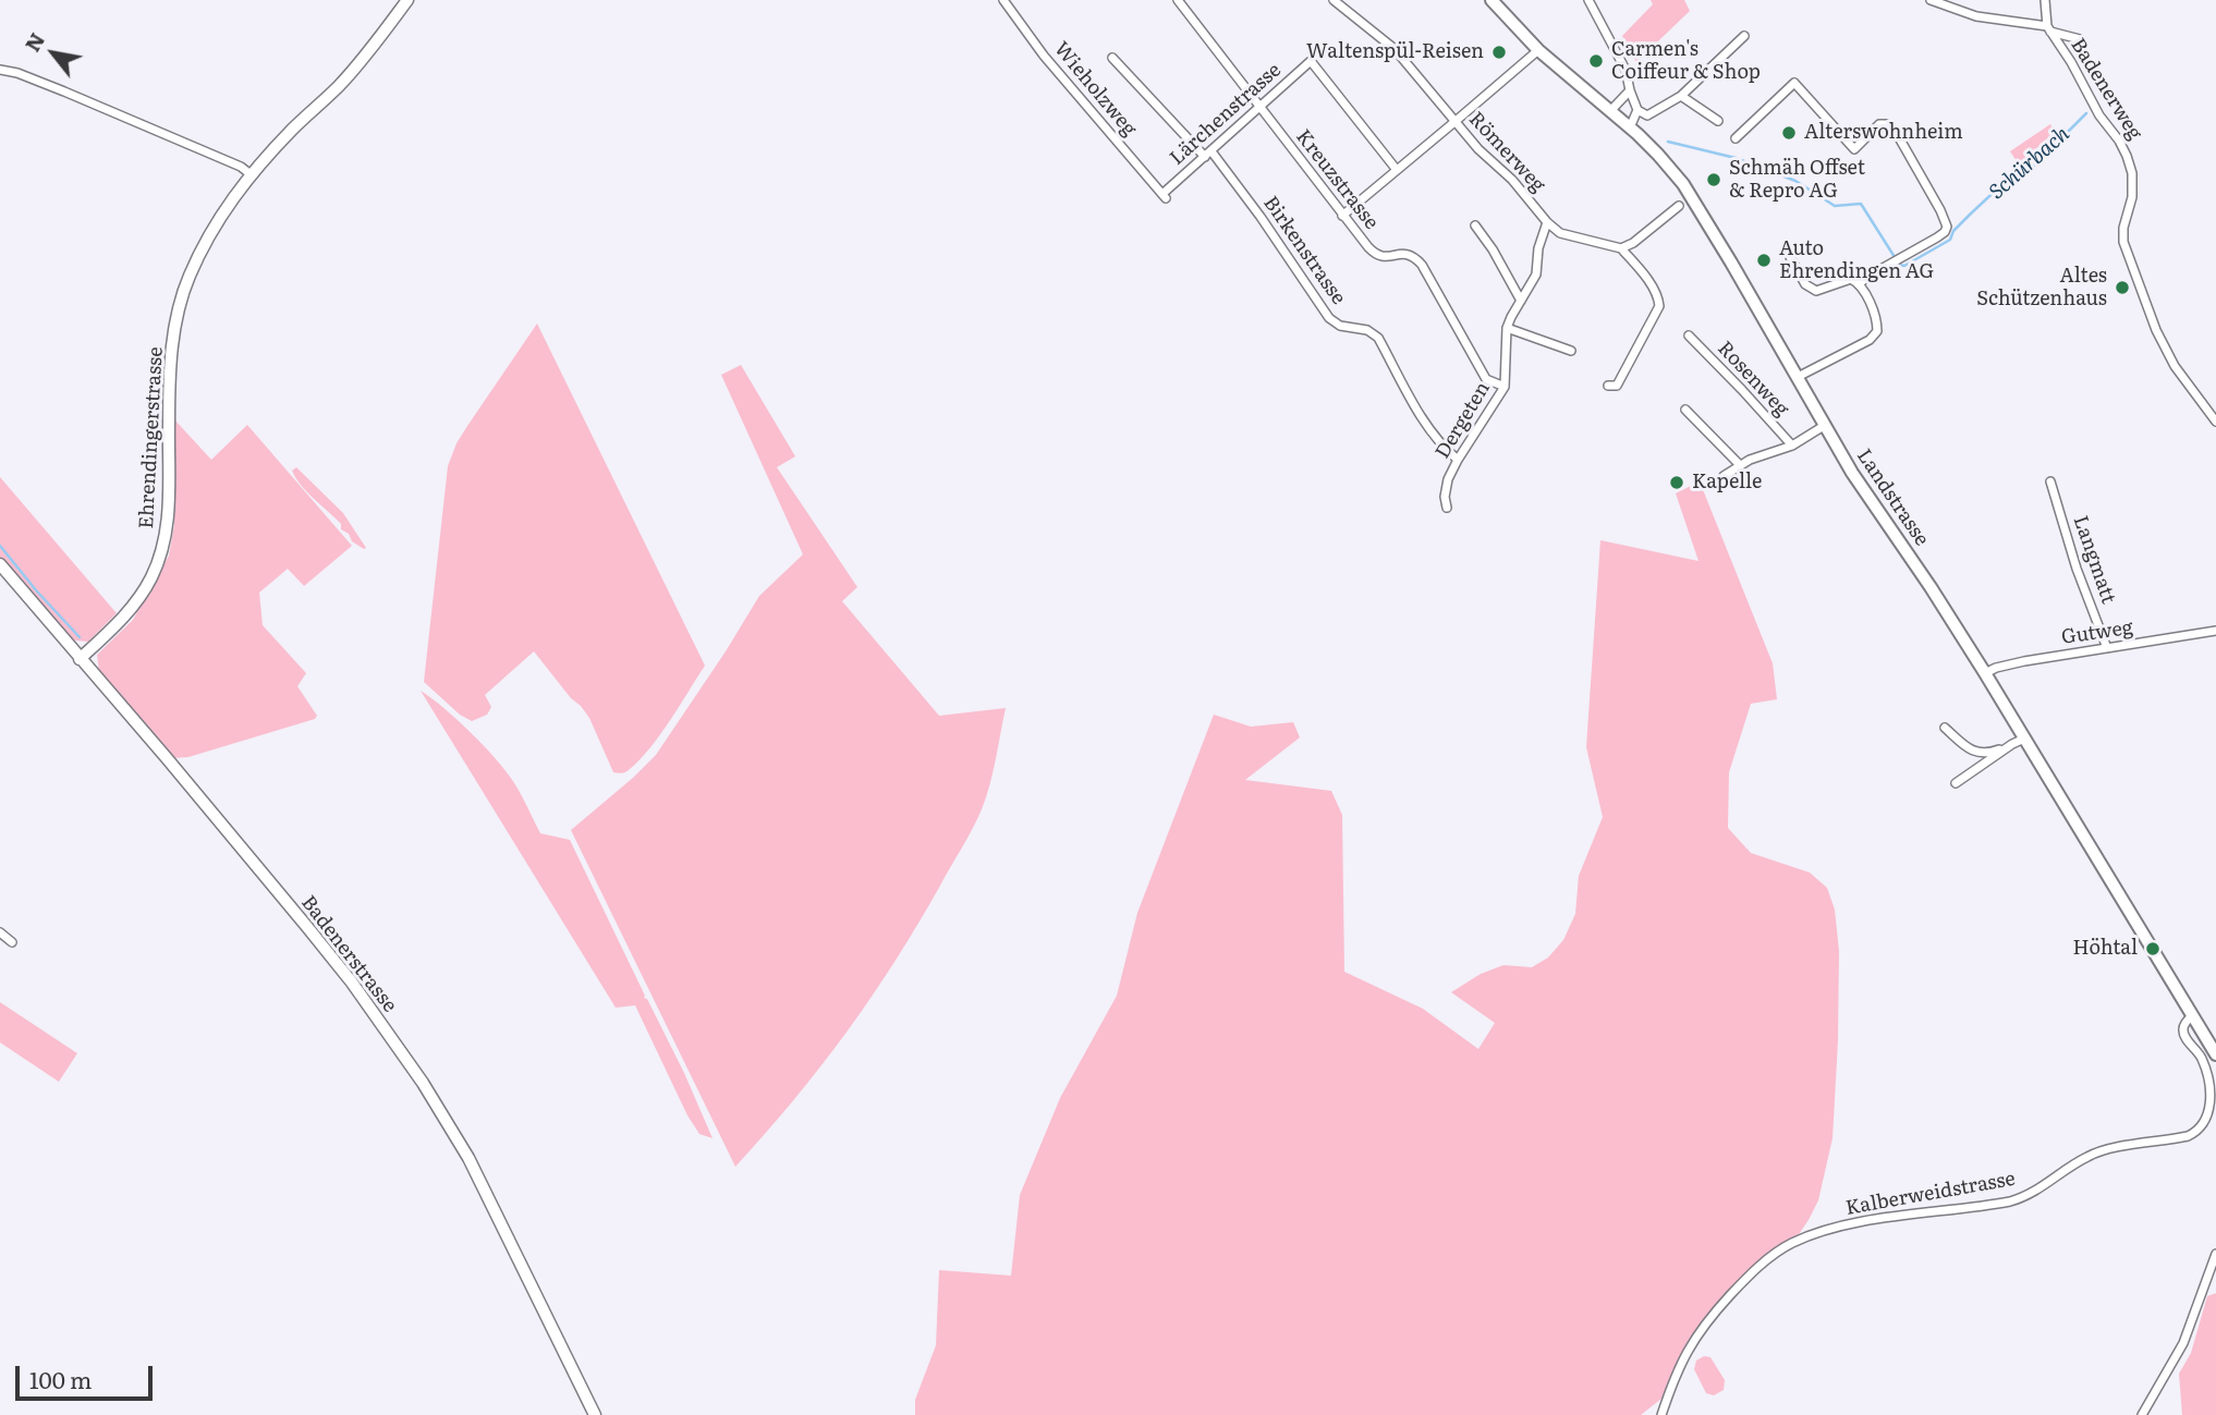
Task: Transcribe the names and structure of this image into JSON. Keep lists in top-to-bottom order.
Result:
{
  "streets": {
    "main road": ["Landstrasse"],
    "street": [
      "Wieholzweg",
      "Badenerweg",
      "Lärchenstrasse",
      "Römerweg",
      "Kreuzstrasse",
      "Birkenstrasse",
      "Rosenweg",
      "Dergeten",
      "Ehrendingerstrasse",
      "Langmatt",
      "Gutweg",
      "Badenerstrasse",
      "Kalberweidstrasse"
    ]
  },
  "crossings": [
    ["Wieholzweg", "Lärchenstrasse"],
    ["Lärchenstrasse", "Kreuzstrasse"],
    ["Lärchenstrasse", "Birkenstrasse"],
    ["Römerweg", "Dergeten"],
    ["Kreuzstrasse", "Dergeten"],
    ["Birkenstrasse", "Dergeten"],
    ["Ehrendingerstrasse", "Badenerstrasse"],
    ["Landstrasse", "Gutweg"],
    ["Landstrasse", "Kalberweidstrasse"],
    ["Langmatt", "Gutweg"]
  ],
  "water": ["Schürbach"],
  "places": [
    "Waltenspül-Reisen",
    "Carmen's Coiffeur & Shop",
    "Alterswohnheim",
    "Schmäh Offset & Repro AG",
    "Auto Ehrendingen AG",
    "Altes Schützenhaus",
    "Kapelle",
    "Höhtal"
  ],
  "scale_bar": "100 m",
  "north": "top left"
}
